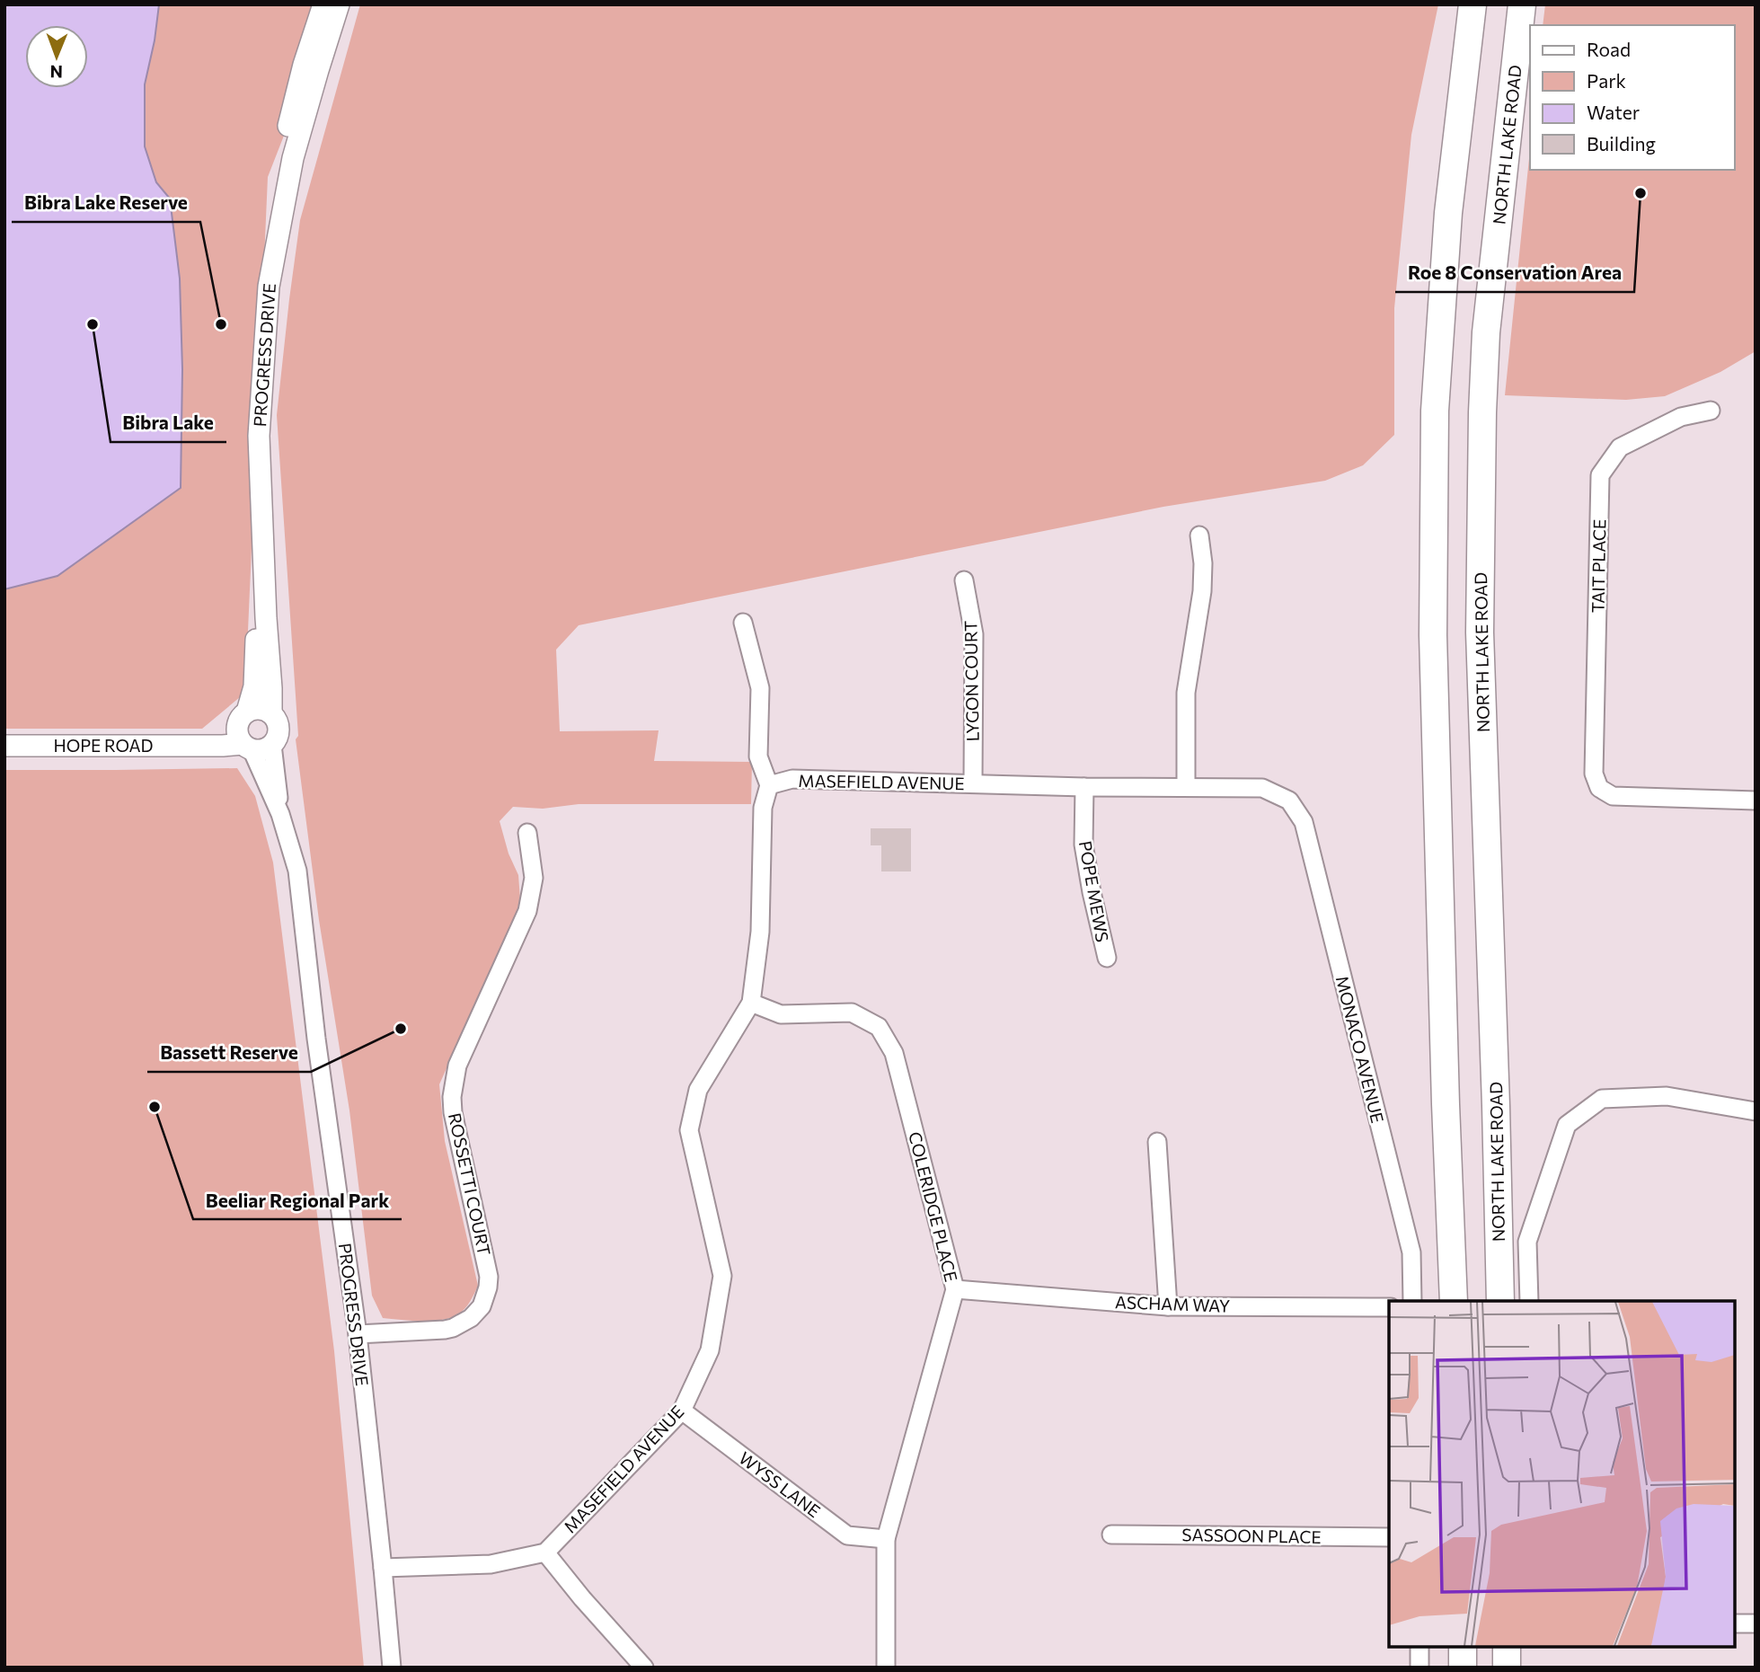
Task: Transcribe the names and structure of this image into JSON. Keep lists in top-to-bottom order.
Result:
{
  "streets": {
    "main road": ["NORTH LAKE ROAD"],
    "street": [
      "PROGRESS DRIVE",
      "TAIT PLACE",
      "LYGON COURT",
      "HOPE ROAD",
      "MASEFIELD AVENUE",
      "POPE MEWS",
      "MONACO AVENUE",
      "ROSSETTI COURT",
      "COLERIDGE PLACE",
      "ASCHAM WAY",
      "WYSS LANE",
      "SASSOON PLACE"
    ]
  },
  "crossings": [
    ["PROGRESS DRIVE", "HOPE ROAD"],
    ["PROGRESS DRIVE", "ROSSETTI COURT"],
    ["LYGON COURT", "MASEFIELD AVENUE"],
    ["MASEFIELD AVENUE", "POPE MEWS"],
    ["MASEFIELD AVENUE", "MONACO AVENUE"],
    ["MASEFIELD AVENUE", "COLERIDGE PLACE"],
    ["MASEFIELD AVENUE", "WYSS LANE"],
    ["COLERIDGE PLACE", "ASCHAM WAY"],
    ["COLERIDGE PLACE", "WYSS LANE"]
  ],
  "places": [
    "Roe 8 Conservation Area",
    "Bibra Lake",
    "Bibra Lake Reserve",
    "Bassett Reserve",
    "Beeliar Regional Park"
  ],
  "legend": [
    "Road",
    "Park",
    "Water",
    "Building"
  ],
  "north": "bottom"
}
